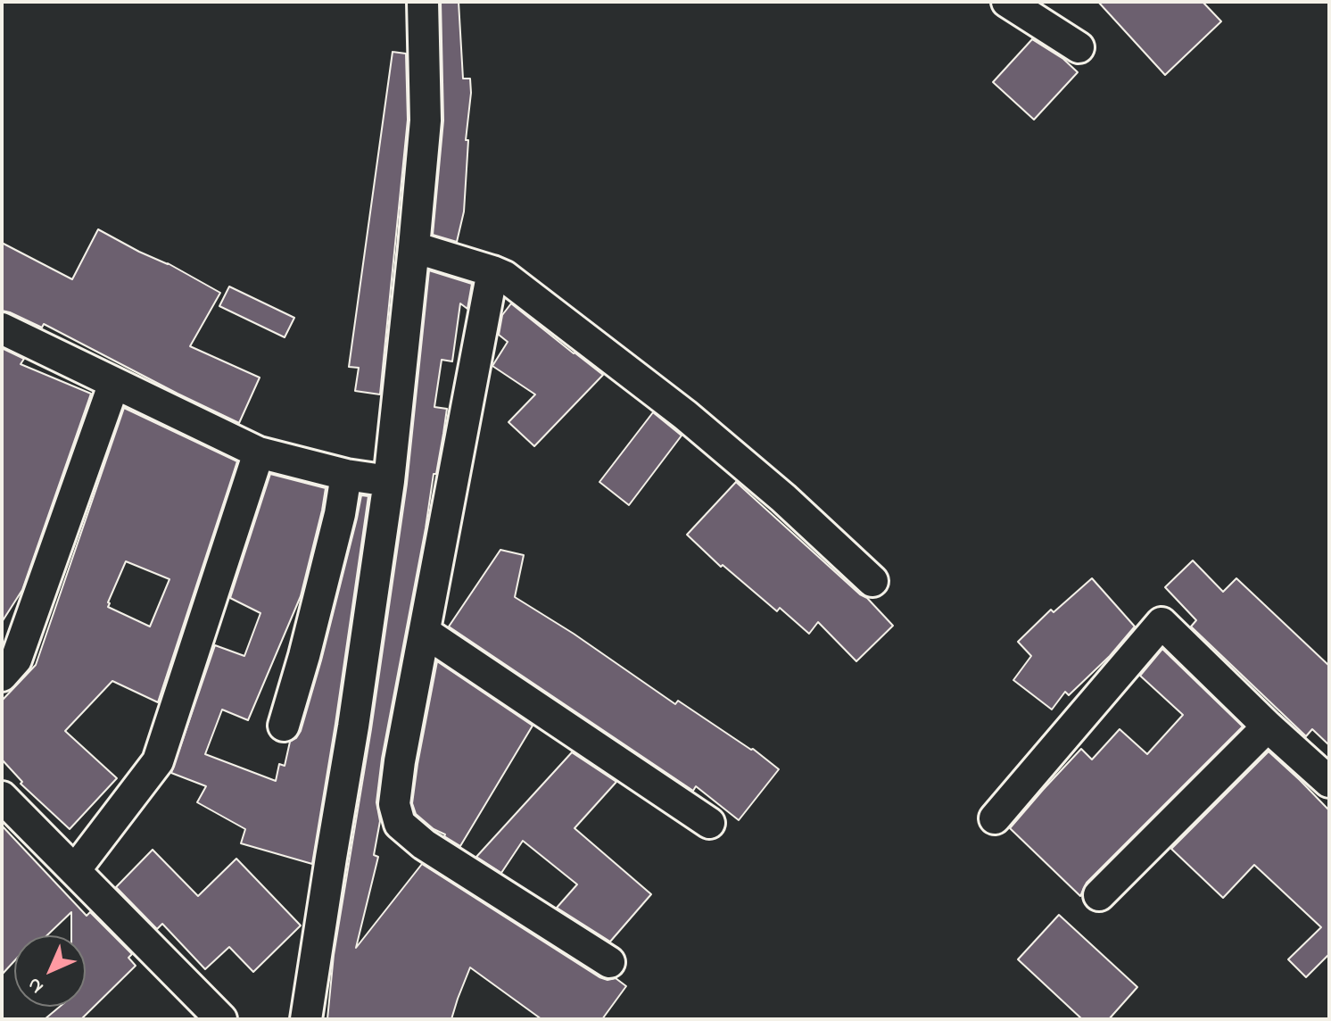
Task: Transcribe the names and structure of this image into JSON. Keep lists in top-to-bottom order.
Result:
{
  "north": "bottom left"
}
